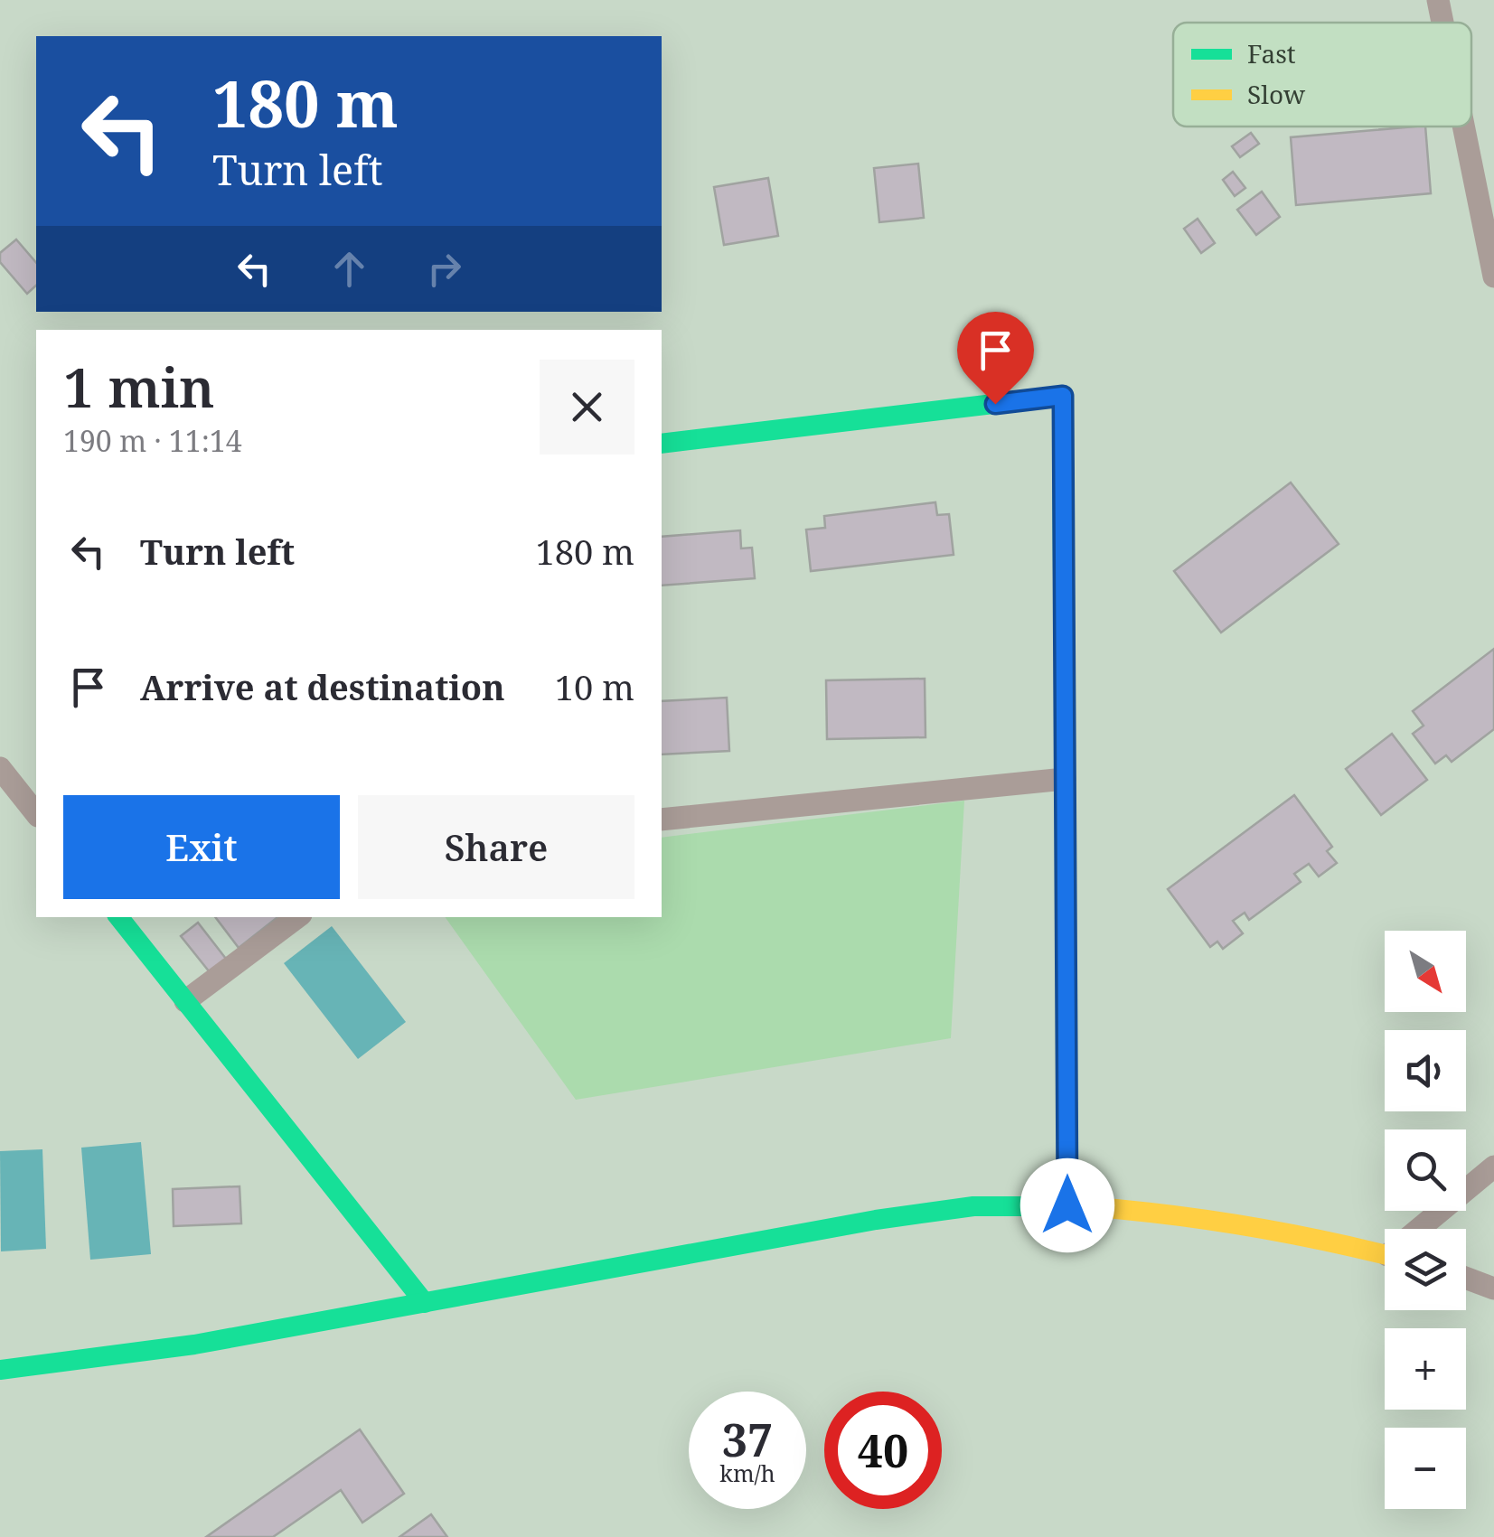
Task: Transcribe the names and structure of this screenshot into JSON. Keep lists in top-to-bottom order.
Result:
{
  "legend": ["Fast", "Slow"],
  "north": "bottom right",
  "page": {
    "turn": ["180 m", "Turn left"],
    "heading": ["1 min", "190 m · 11:14"],
    "list": [
      {
        "name": "Turn left",
        "value": "180 m"
      },
      {
        "name": "Arrive at destination",
        "value": "10 m"
      }
    ],
    "buttons": ["Exit", "Share"],
    "map_buttons": ["+", "−"],
    "speed": "37 km/h",
    "limit": "40"
  }
}
